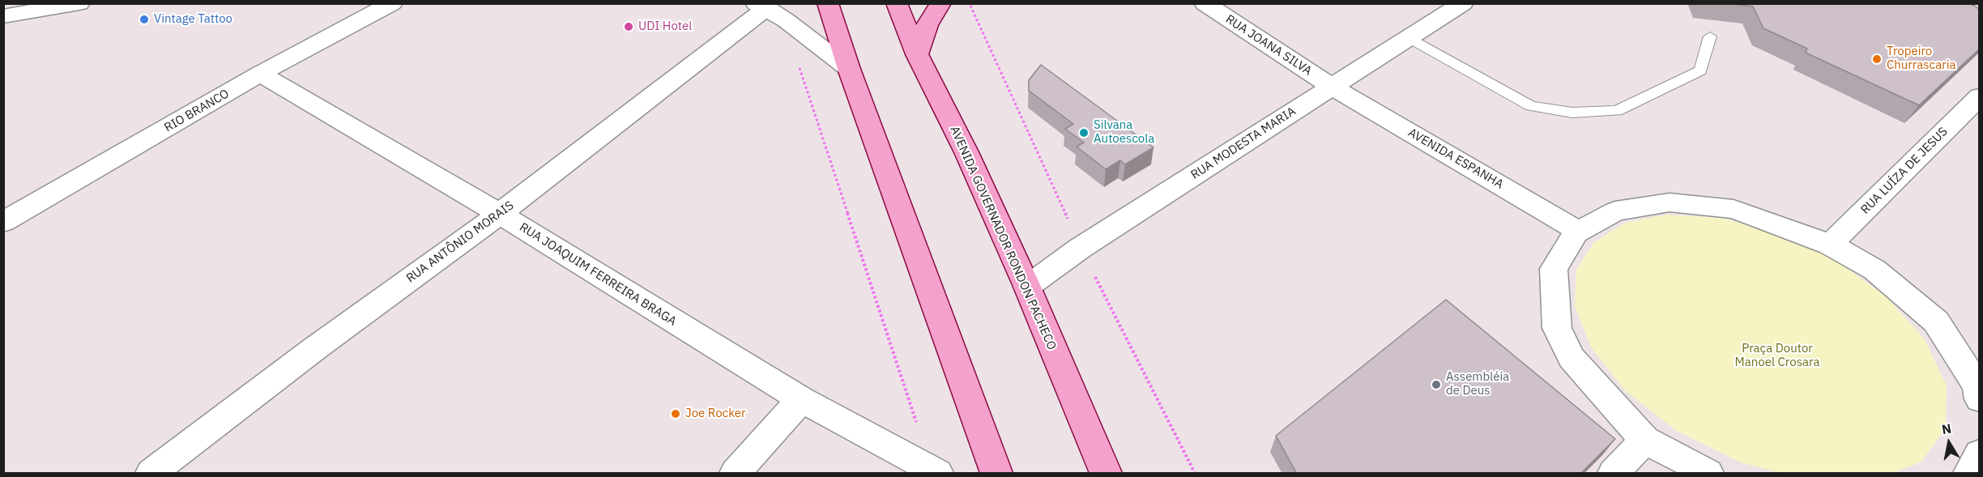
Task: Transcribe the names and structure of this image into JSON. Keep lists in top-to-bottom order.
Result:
{
  "streets": {
    "main road": ["AVENIDA GOVERNADOR RONDON PACHECO"],
    "street": [
      "RUA JOANA SILVA",
      "RIO BRANCO",
      "RUA MODESTA MARIA",
      "AVENIDA ESPANHA",
      "RUA LUÍZA DE JESUS",
      "RUA ANTÔNIO MORAIS",
      "RUA JOAQUIM FERREIRA BRAGA"
    ]
  },
  "crossings": [
    ["RUA JOANA SILVA", "RUA MODESTA MARIA"],
    ["RUA JOANA SILVA", "AVENIDA ESPANHA"],
    ["RIO BRANCO", "RUA JOAQUIM FERREIRA BRAGA"],
    ["RUA MODESTA MARIA", "AVENIDA ESPANHA"],
    ["RUA MODESTA MARIA", "AVENIDA GOVERNADOR RONDON PACHECO"],
    ["RUA ANTÔNIO MORAIS", "RUA JOAQUIM FERREIRA BRAGA"]
  ],
  "parks": ["Praça Doutor Manoel Crosara"],
  "places": [
    "Vintage Tattoo",
    "UDI Hotel",
    "Tropeiro Churrascaria",
    "Silvana Autoescola",
    "Assembléia de Deus",
    "Joe Rocker"
  ],
  "north": "top"
}
